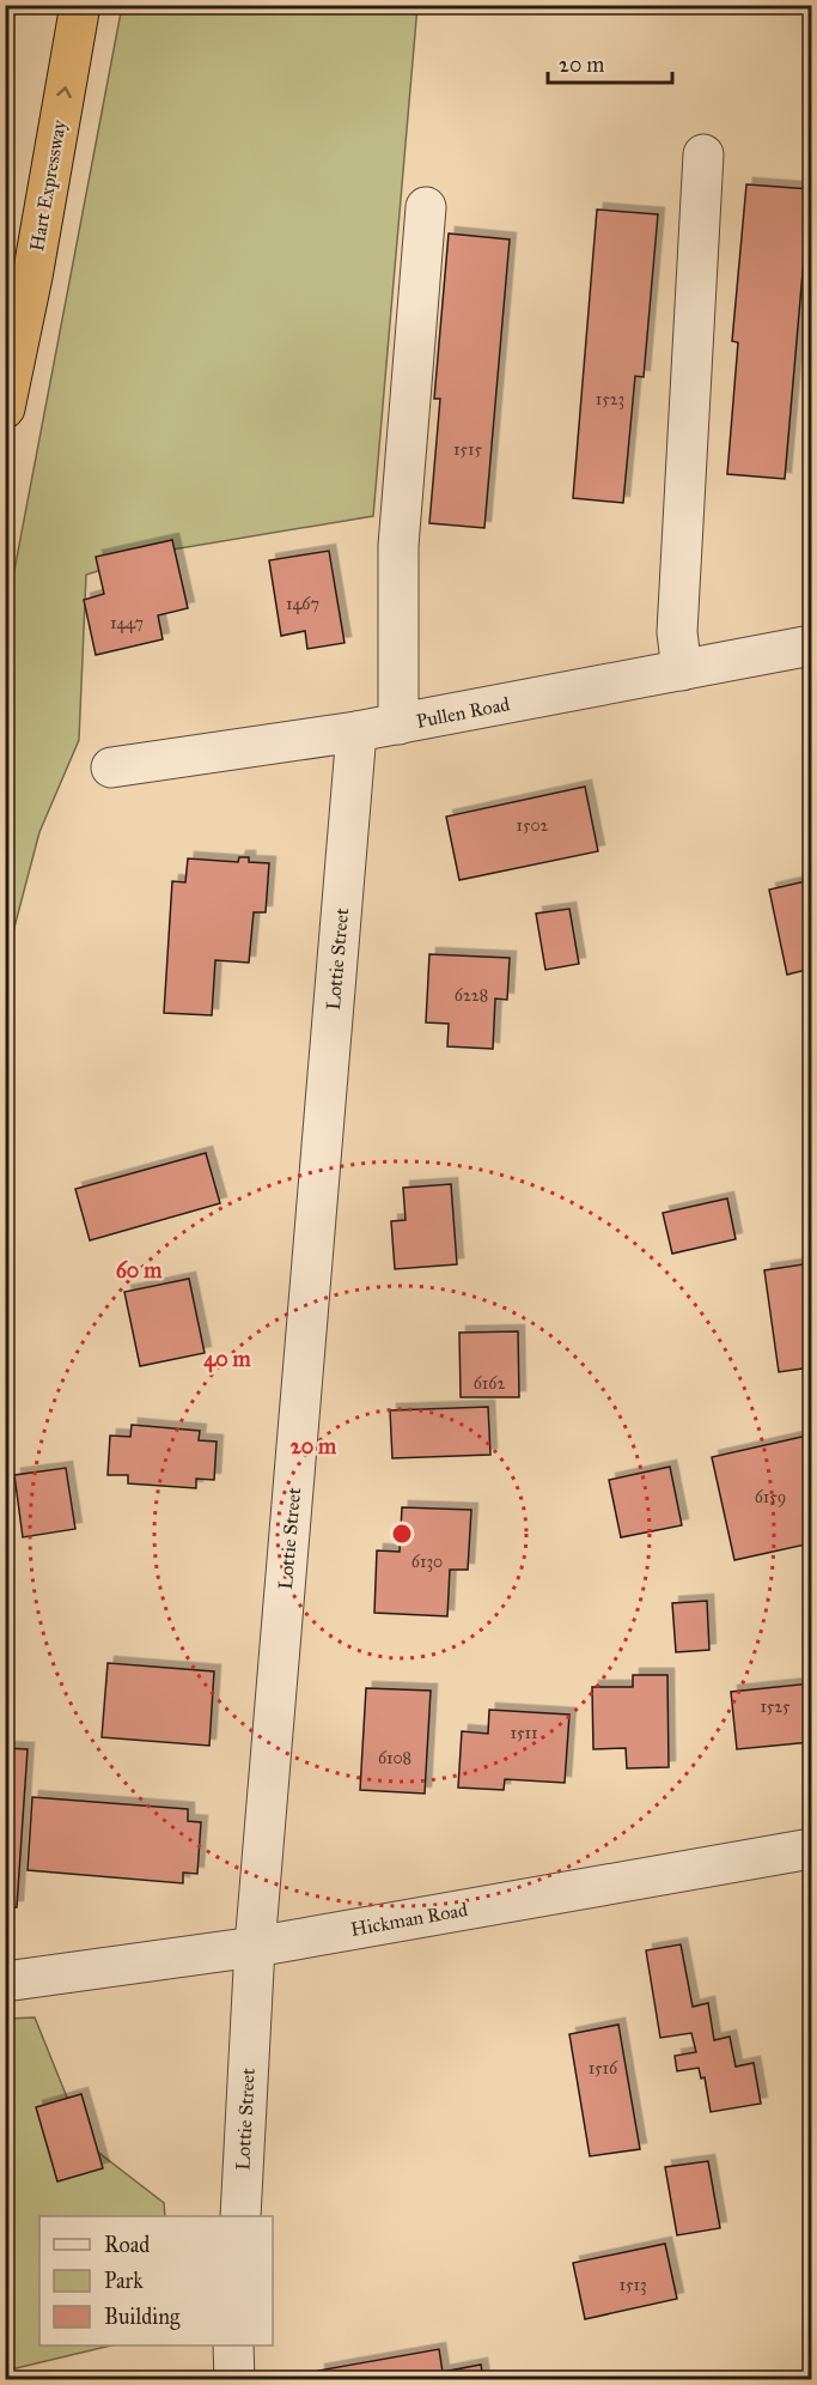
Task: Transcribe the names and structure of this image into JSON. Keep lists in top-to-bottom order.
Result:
{
  "streets": {
    "highway": ["Hart Expressway"],
    "street": ["Pullen Road", "Lottie Street", "Hickman Road"]
  },
  "crossings": [
    ["Pullen Road", "Lottie Street"],
    ["Lottie Street", "Hickman Road"]
  ],
  "one_way": ["Hart Expressway"],
  "house_numbers": [
    "1523",
    "1515",
    "1467",
    "1447",
    "1502",
    "6228",
    "6162",
    "6159",
    "6130",
    "1525",
    "1511",
    "6108",
    "1516",
    "1513"
  ],
  "legend": ["Road", "Park", "Building"],
  "scale_bar": "20 m",
  "rings": ["60 m", "40 m", "20 m"]
}
